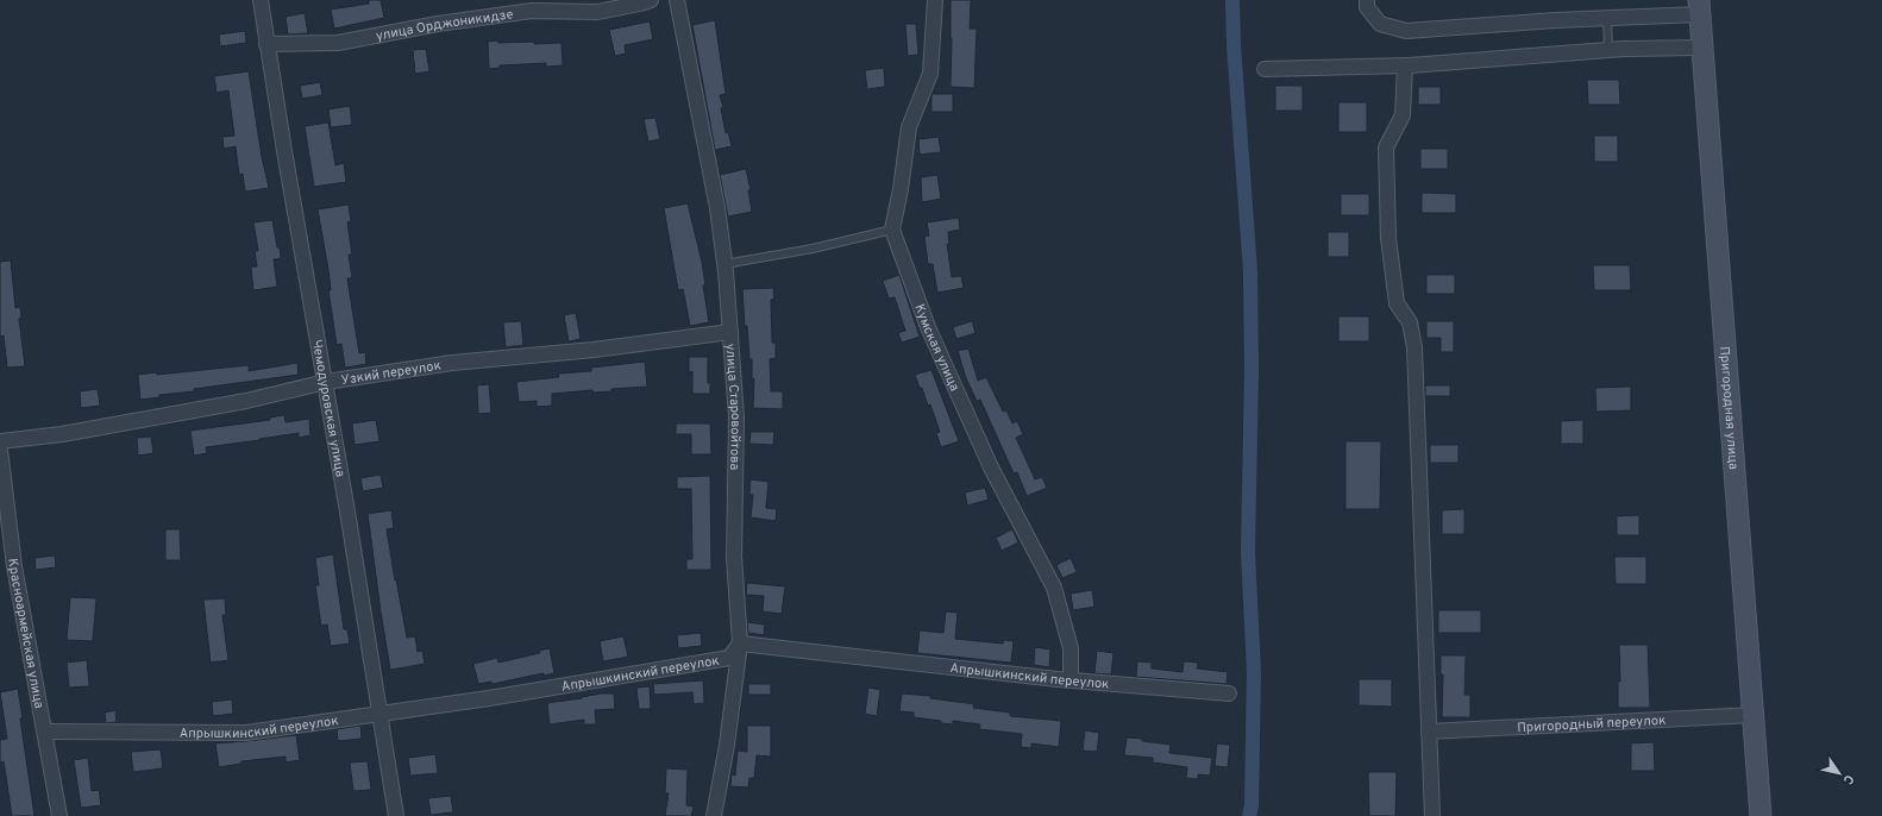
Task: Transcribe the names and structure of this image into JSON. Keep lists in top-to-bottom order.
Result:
{
  "streets": {
    "street": [
      "улица Орджоникидзе",
      "Кумская улица",
      "Узкий переулок",
      "улица Старовойтова",
      "Чемодуровская улица",
      "Пригородная улица",
      "Красноармейская улица",
      "Апрышкинский переулок",
      "Пригородный переулок"
    ]
  },
  "crossings": [
    ["улица Орджоникидзе", "Чемодуровская улица"],
    ["Кумская улица", "Апрышкинский переулок"],
    ["Узкий переулок", "улица Старовойтова"],
    ["Узкий переулок", "Чемодуровская улица"],
    ["улица Старовойтова", "Апрышкинский переулок"],
    ["Чемодуровская улица", "Апрышкинский переулок"],
    ["Пригородная улица", "Пригородный переулок"],
    ["Красноармейская улица", "Апрышкинский переулок"]
  ],
  "north": "bottom right"
}
